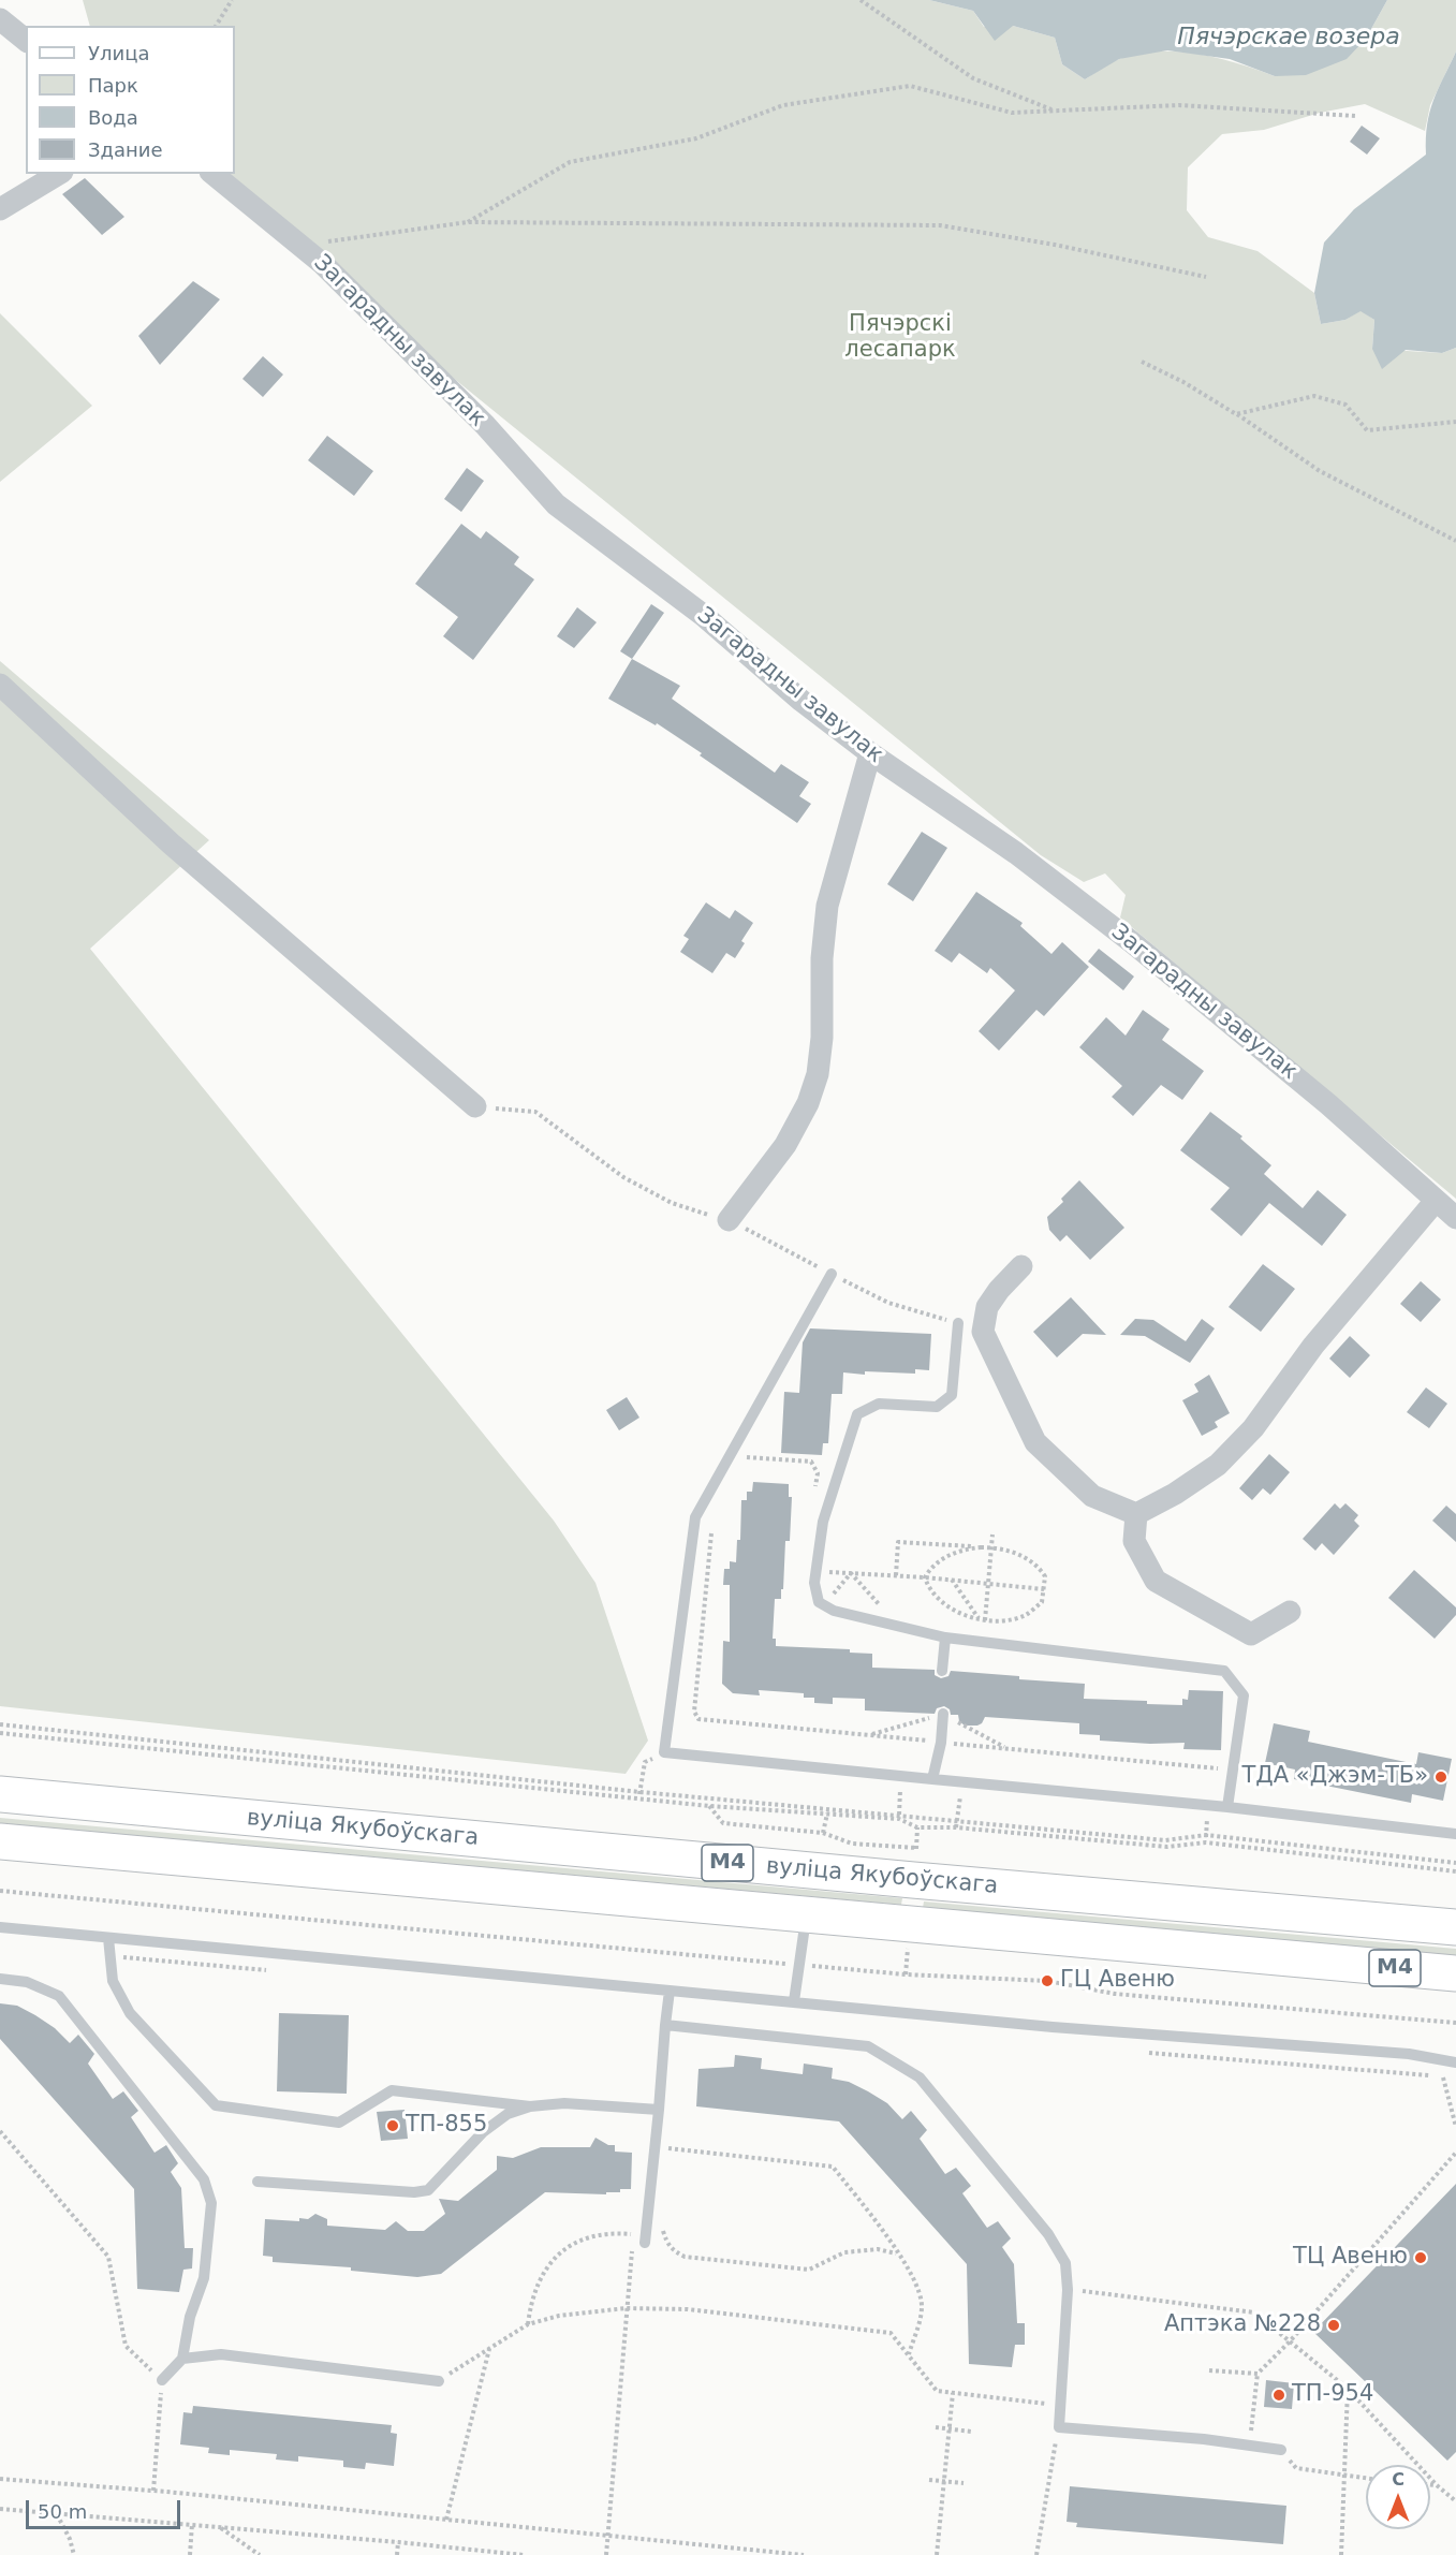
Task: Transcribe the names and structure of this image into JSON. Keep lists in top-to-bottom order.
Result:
{
  "streets": {
    "main road": ["вуліца Якубоўскага", "М4"],
    "street": ["Загарадны завулак"]
  },
  "water": ["Пячэрскае возера"],
  "parks": ["Пячэрскі лесапарк"],
  "places": [
    "ТДА «Джэм-ТБ»",
    "ГЦ Авеню",
    "ТП-855",
    "ТЦ Авеню",
    "Аптэка №228",
    "ТП-954"
  ],
  "legend": [
    "Улица",
    "Парк",
    "Вода",
    "Здание"
  ],
  "scale_bar": "50 m",
  "north": "top"
}
